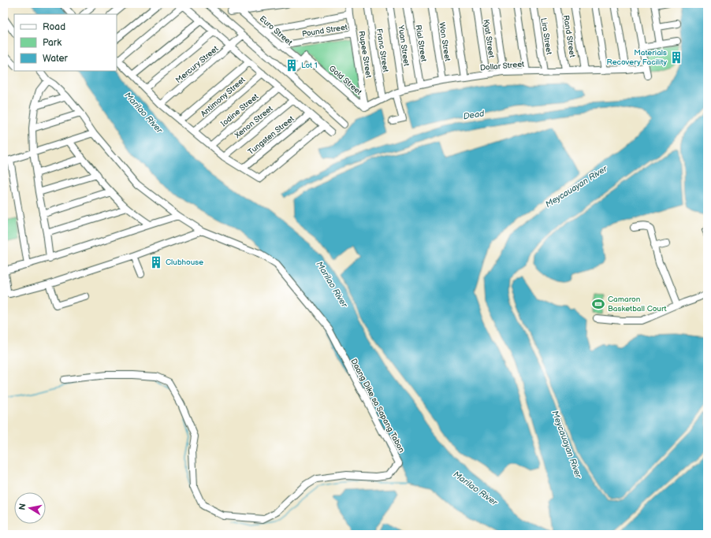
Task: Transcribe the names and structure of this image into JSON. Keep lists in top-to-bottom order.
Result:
{
  "streets": {
    "street": [
      "Euro Street",
      "Pound Street",
      "Lira Street",
      "Rand Street",
      "Kyat Street",
      "Won Street",
      "Rial Street",
      "Yuan Street",
      "Franc Street",
      "Rupee Street",
      "Mercury Street",
      "Dollar Street",
      "Gold Street",
      "Antimony Street",
      "Iodine Street",
      "Xenon Street",
      "Tungsten Street",
      "Daang Dike sa Sapang Tabon"
    ]
  },
  "crossings": [
    ["Euro Street", "Pound Street"],
    ["Euro Street", "Gold Street"],
    ["Pound Street", "Rupee Street"],
    ["Lira Street", "Dollar Street"],
    ["Rand Street", "Dollar Street"],
    ["Kyat Street", "Dollar Street"],
    ["Won Street", "Dollar Street"],
    ["Rial Street", "Dollar Street"],
    ["Yuan Street", "Dollar Street"],
    ["Franc Street", "Dollar Street"],
    ["Rupee Street", "Dollar Street"],
    ["Rupee Street", "Gold Street"],
    ["Dollar Street", "Gold Street"]
  ],
  "water": ["Marilao River", "Dead", "Meycauayan River"],
  "places": {
    "building": ["Materials Recovery Facility", "Lot 1", "Clubhouse"],
    "sports": ["Camaron Basketball Court"]
  },
  "legend": ["Road", "Park", "Water"],
  "north": "left"
}
